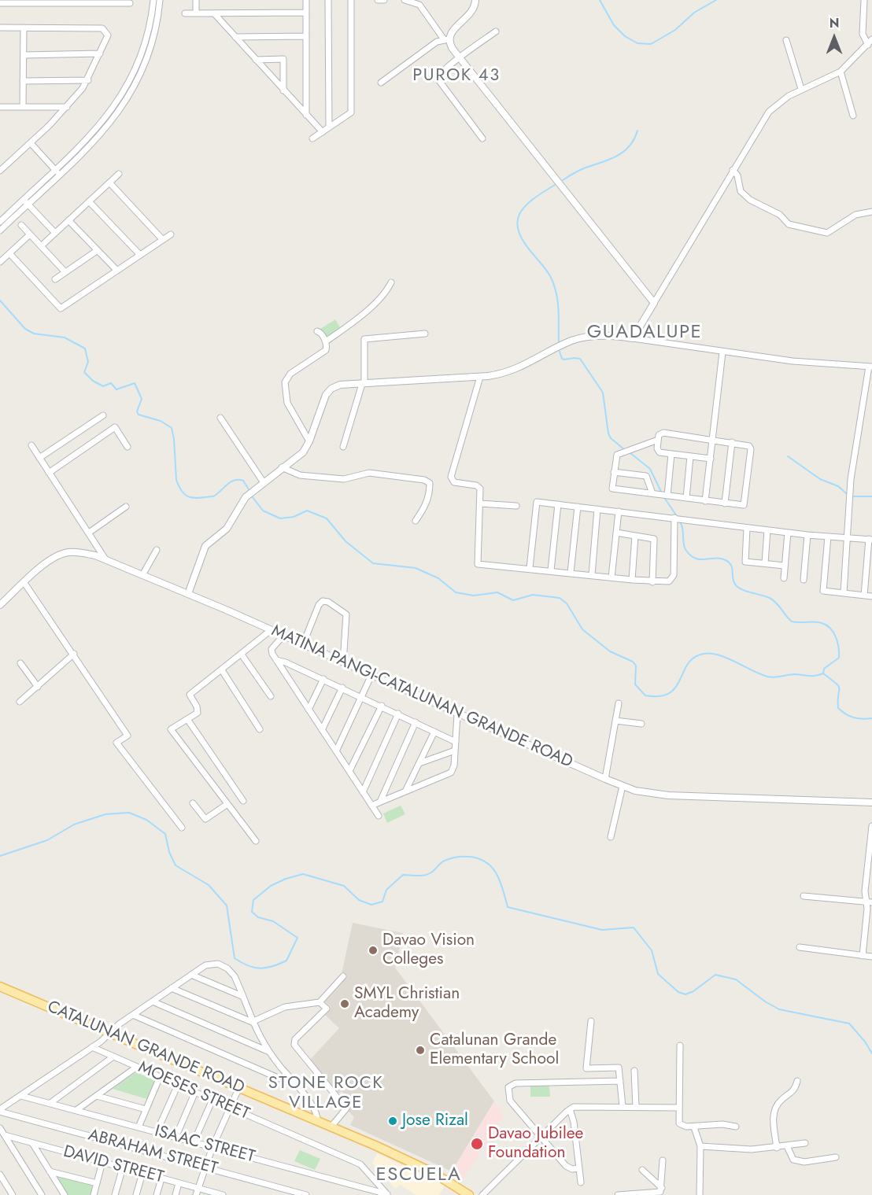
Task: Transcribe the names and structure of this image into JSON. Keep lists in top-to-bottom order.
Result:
{
  "streets": {
    "main road": ["CATALUNAN GRANDE ROAD"],
    "street": [
      "MATINA PANGI-CATALUNAN GRANDE ROAD",
      "MOESES STREET",
      "ISAAC STREET",
      "ABRAHAM STREET",
      "DAVID STREET"
    ]
  },
  "crossings": [
    ["MOESES STREET", "ISAAC STREET"]
  ],
  "districts": [
    "PUROK 43",
    "GUADALUPE",
    "STONE ROCK VILLAGE",
    "ESCUELA"
  ],
  "places": [
    "Davao Vision Colleges",
    "SMYL Christian Academy",
    "Catalunan Grande Elementary School",
    "Jose Rizal",
    "Davao Jubilee Foundation"
  ],
  "north": "top"
}
